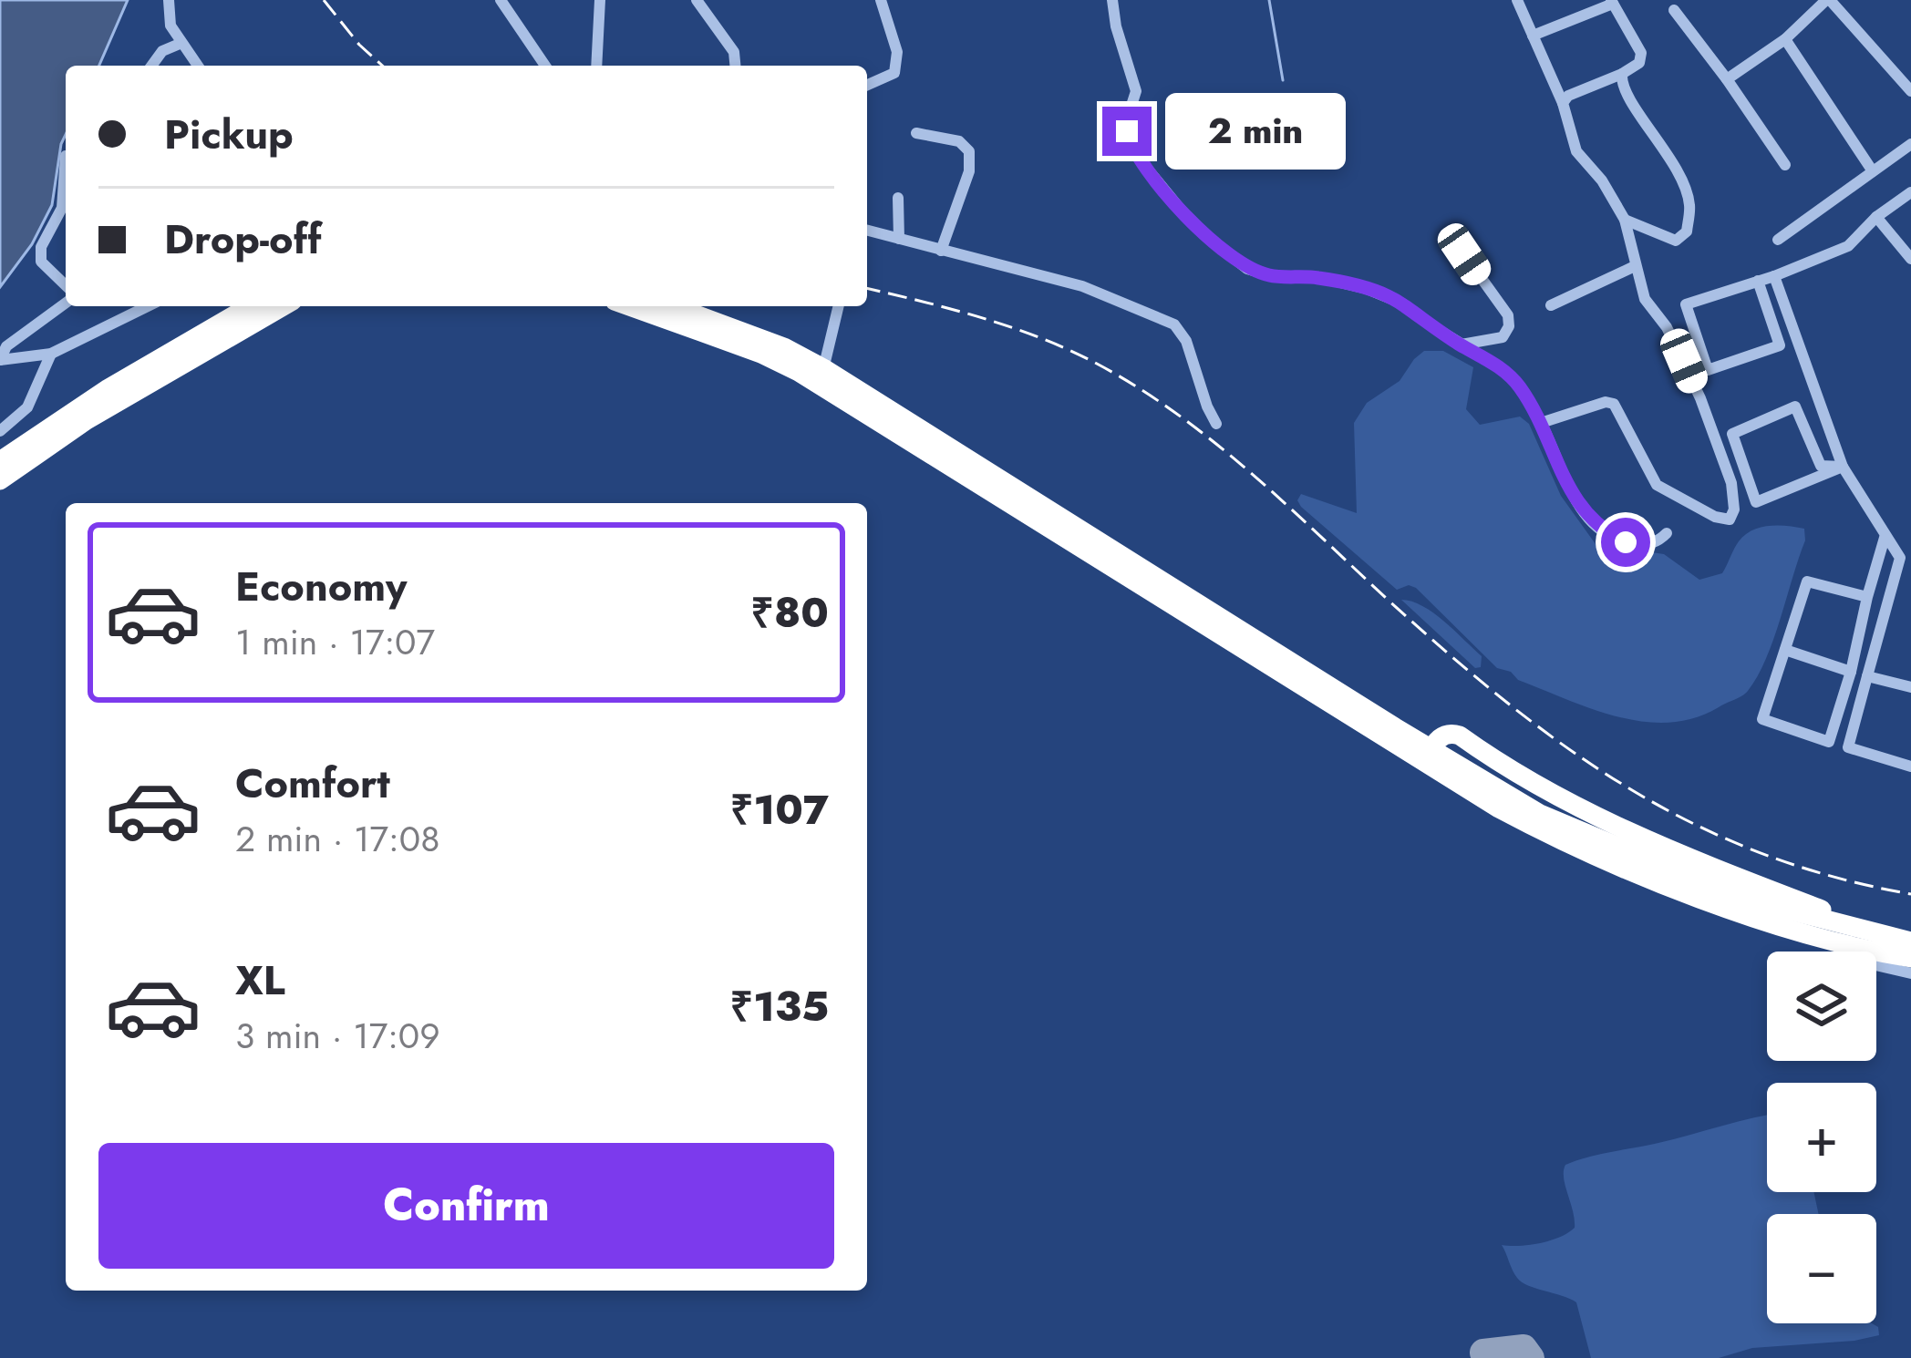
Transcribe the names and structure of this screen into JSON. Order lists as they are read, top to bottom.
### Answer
{
  "page": {
    "banner": ["Pickup", "Drop-off"],
    "bubble": "2 min",
    "list": [
      {
        "name": "Economy",
        "note": "1 min · 17:07",
        "value": "₹80"
      },
      {
        "name": "Comfort",
        "note": "2 min · 17:08",
        "value": "₹107"
      },
      {
        "name": "XL",
        "note": "3 min · 17:09",
        "value": "₹135"
      }
    ],
    "map_buttons": ["+", "−"],
    "buttons": "Confirm"
  }
}
